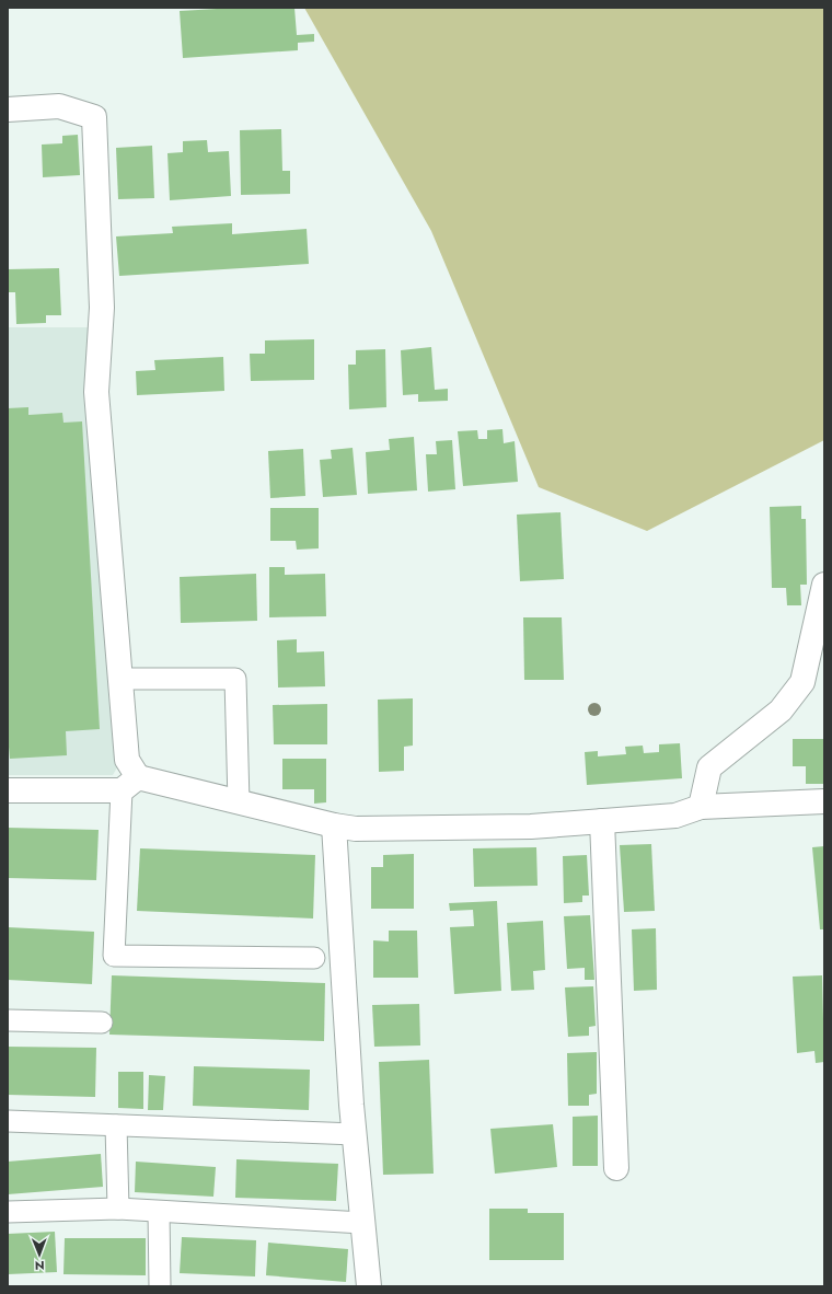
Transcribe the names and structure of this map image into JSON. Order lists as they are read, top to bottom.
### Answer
{
  "north": "bottom"
}
